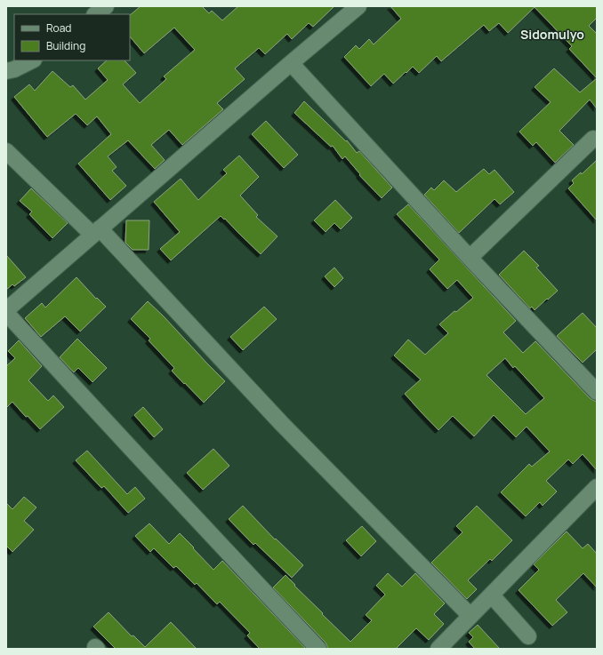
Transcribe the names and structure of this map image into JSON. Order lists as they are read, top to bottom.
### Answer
{
  "districts": ["Sidomulyo"],
  "legend": ["Road", "Building"]
}
